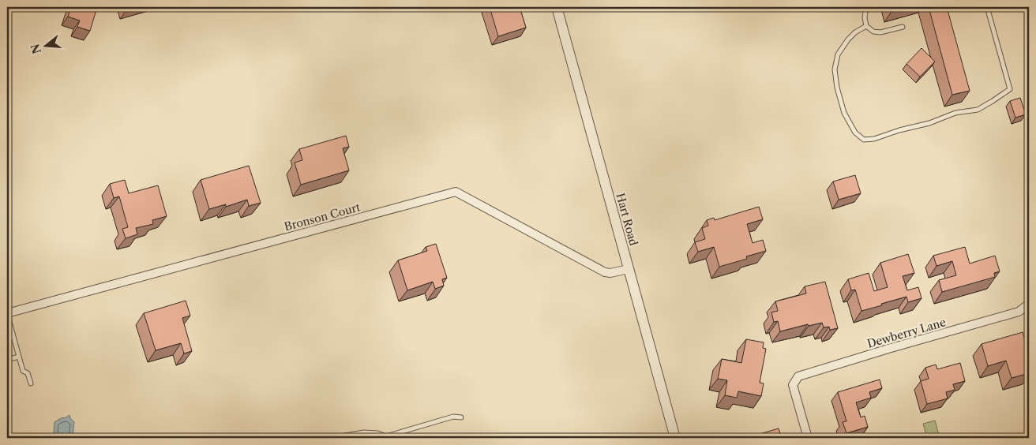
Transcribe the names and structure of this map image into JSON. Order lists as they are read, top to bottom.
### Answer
{
  "streets": {
    "street": ["Bronson Court", "Hart Road", "Dewberry Lane"]
  },
  "crossings": [
    ["Bronson Court", "Hart Road"]
  ],
  "north": "left"
}
